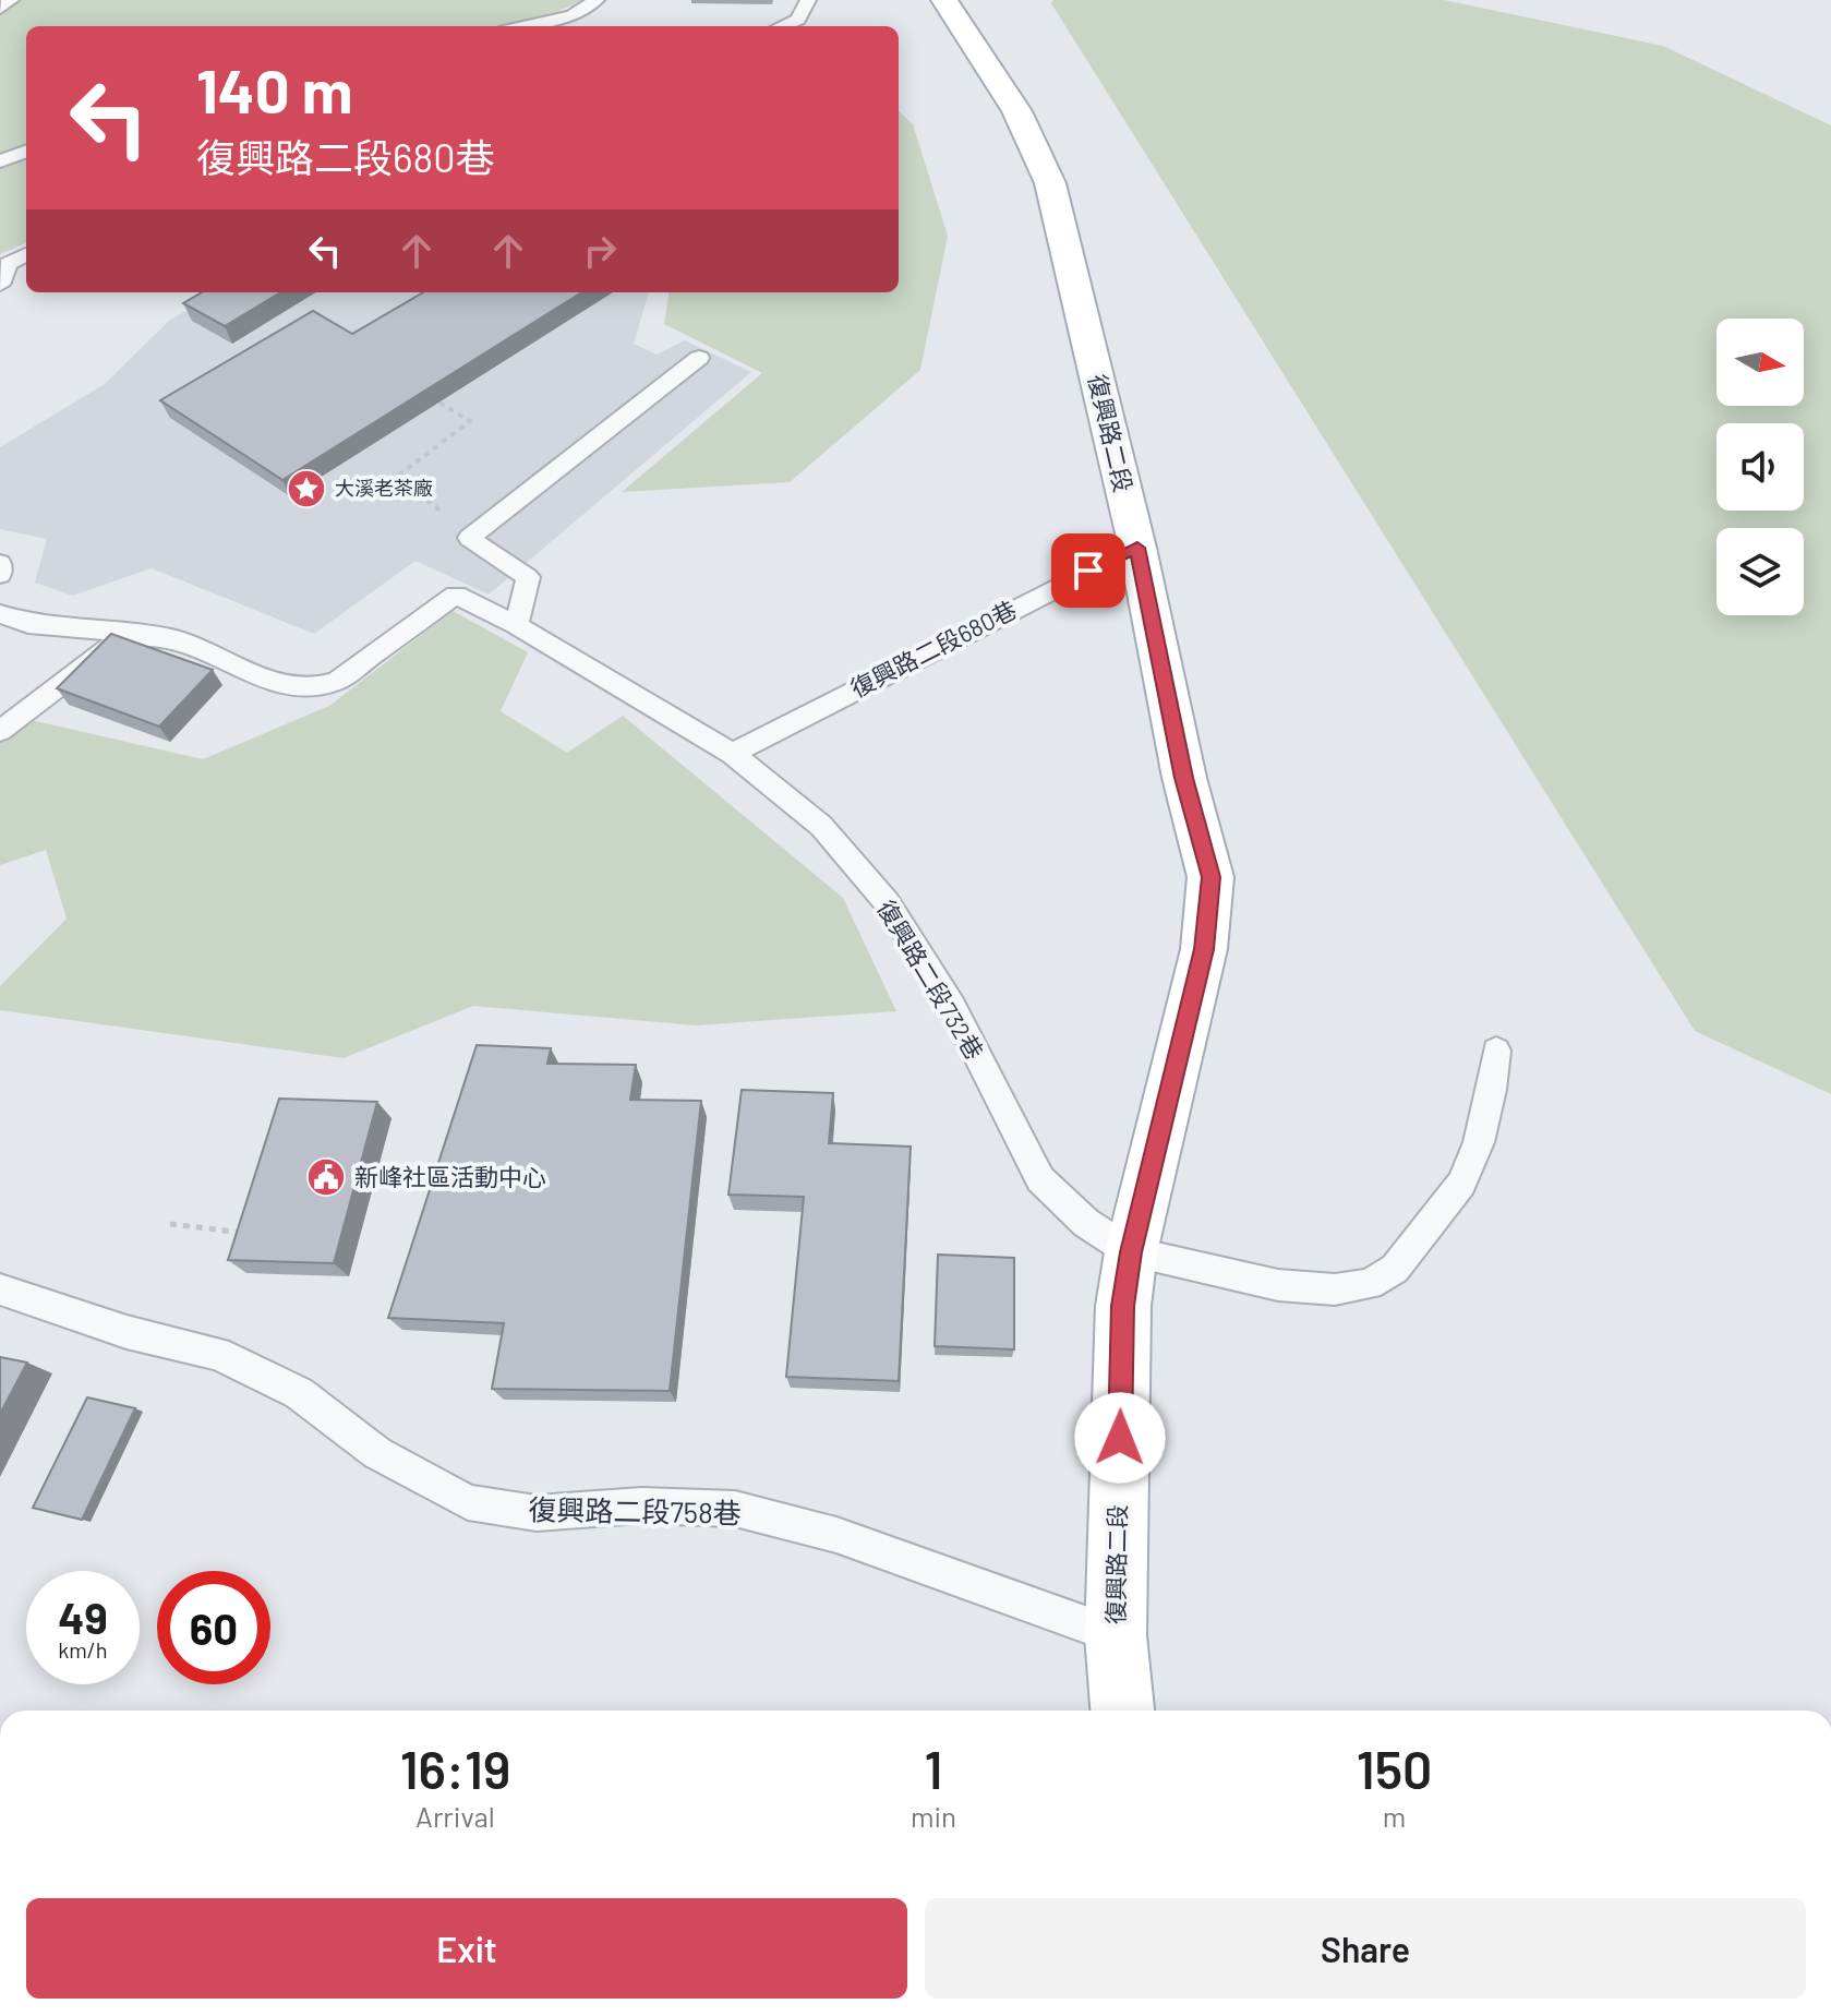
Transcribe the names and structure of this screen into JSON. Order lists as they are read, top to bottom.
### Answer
{
  "streets": {
    "main road": ["復興路二段"],
    "lane": ["復興路二段680巷", "復興路二段732巷", "復興路二段758巷"]
  },
  "crossings": [
    ["復興路二段", "復興路二段680巷"],
    ["復興路二段", "復興路二段732巷"],
    ["復興路二段", "復興路二段758巷"],
    ["復興路二段680巷", "復興路二段732巷"]
  ],
  "places": {
    "place": ["大溪老茶廠"],
    "public building": ["新峰社區活動中心"]
  },
  "north": "right",
  "page": {
    "turn": ["140 m", "復興路二段680巷"],
    "speed": "49 km/h",
    "limit": "60",
    "eta": [
      "16:19",
      "Arrival",
      "1",
      "min",
      "150",
      "m"
    ],
    "buttons": ["Exit", "Share"]
  }
}
